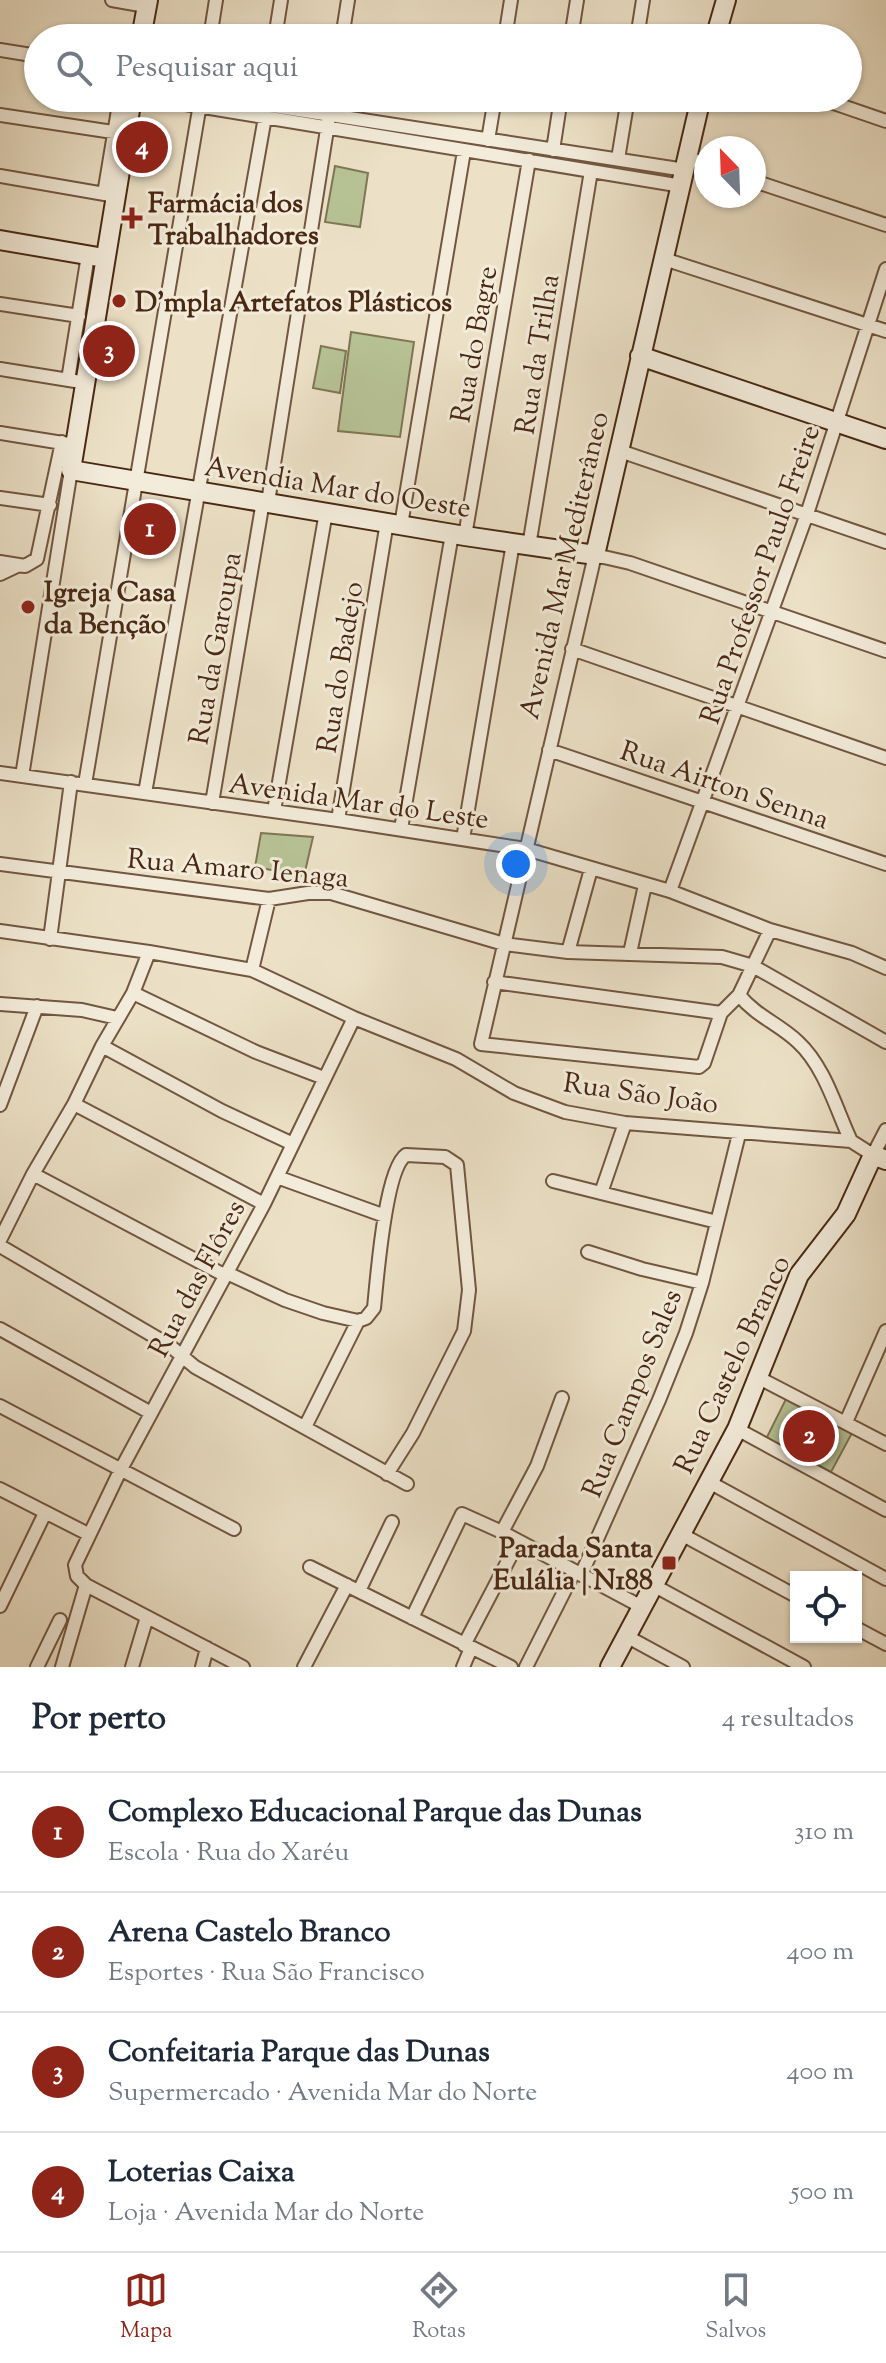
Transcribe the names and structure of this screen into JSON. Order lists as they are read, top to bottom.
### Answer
{
  "streets": {
    "street": [
      "Rua do Bagre",
      "Rua da Trilha",
      "Avendia Mar do Oeste",
      "Avenida Mar Mediterâneo",
      "Rua Professor Paulo Freire",
      "Rua da Garoupa",
      "Rua do Badejo",
      "Rua Airton Senna",
      "Avenida Mar do Leste",
      "Rua Amaro Ienaga",
      "Rua São João",
      "Rua das Flôres",
      "Rua Castelo Branco",
      "Rua Campos Sales"
    ]
  },
  "crossings": [
    ["Rua do Bagre", "Avendia Mar do Oeste"],
    ["Rua do Bagre", "Avenida Mar do Leste"],
    ["Rua da Trilha", "Avendia Mar do Oeste"],
    ["Rua da Trilha", "Avenida Mar do Leste"],
    ["Avendia Mar do Oeste", "Avenida Mar Mediterâneo"],
    ["Avendia Mar do Oeste", "Rua da Garoupa"],
    ["Avendia Mar do Oeste", "Rua do Badejo"],
    ["Avenida Mar Mediterâneo", "Rua Airton Senna"],
    ["Avenida Mar Mediterâneo", "Avenida Mar do Leste"],
    ["Avenida Mar Mediterâneo", "Rua Amaro Ienaga"],
    ["Avenida Mar Mediterâneo", "Rua São João"],
    ["Rua Professor Paulo Freire", "Rua Airton Senna"],
    ["Rua Professor Paulo Freire", "Avenida Mar do Leste"],
    ["Rua da Garoupa", "Avenida Mar do Leste"],
    ["Rua do Badejo", "Avenida Mar do Leste"],
    ["Rua São João", "Rua das Flôres"],
    ["Rua São João", "Rua Castelo Branco"],
    ["Rua São João", "Rua Campos Sales"]
  ],
  "places": {
    "health": ["Farmácia dos Trabalhadores"],
    "other": ["D'mpla Artefatos Plásticos", "Igreja Casa da Benção"],
    "transit": ["Parada Santa Eulália | N188"]
  },
  "north": "top left",
  "page": {
    "search": "Pesquisar aqui",
    "pins": [
      "4",
      "3",
      "1",
      "2"
    ],
    "heading": ["Por perto", "4 resultados"],
    "list": [
      {
        "mark": "1",
        "name": "Complexo Educacional Parque das Dunas",
        "note": "Escola · Rua do Xaréu",
        "value": "310 m"
      },
      {
        "mark": "2",
        "name": "Arena Castelo Branco",
        "note": "Esportes · Rua São Francisco",
        "value": "400 m"
      },
      {
        "mark": "3",
        "name": "Confeitaria Parque das Dunas",
        "note": "Supermercado · Avenida Mar do Norte",
        "value": "400 m"
      },
      {
        "mark": "4",
        "name": "Loterias Caixa",
        "note": "Loja · Avenida Mar do Norte",
        "value": "500 m"
      }
    ],
    "nav": ["Mapa", "Rotas", "Salvos"]
  }
}
